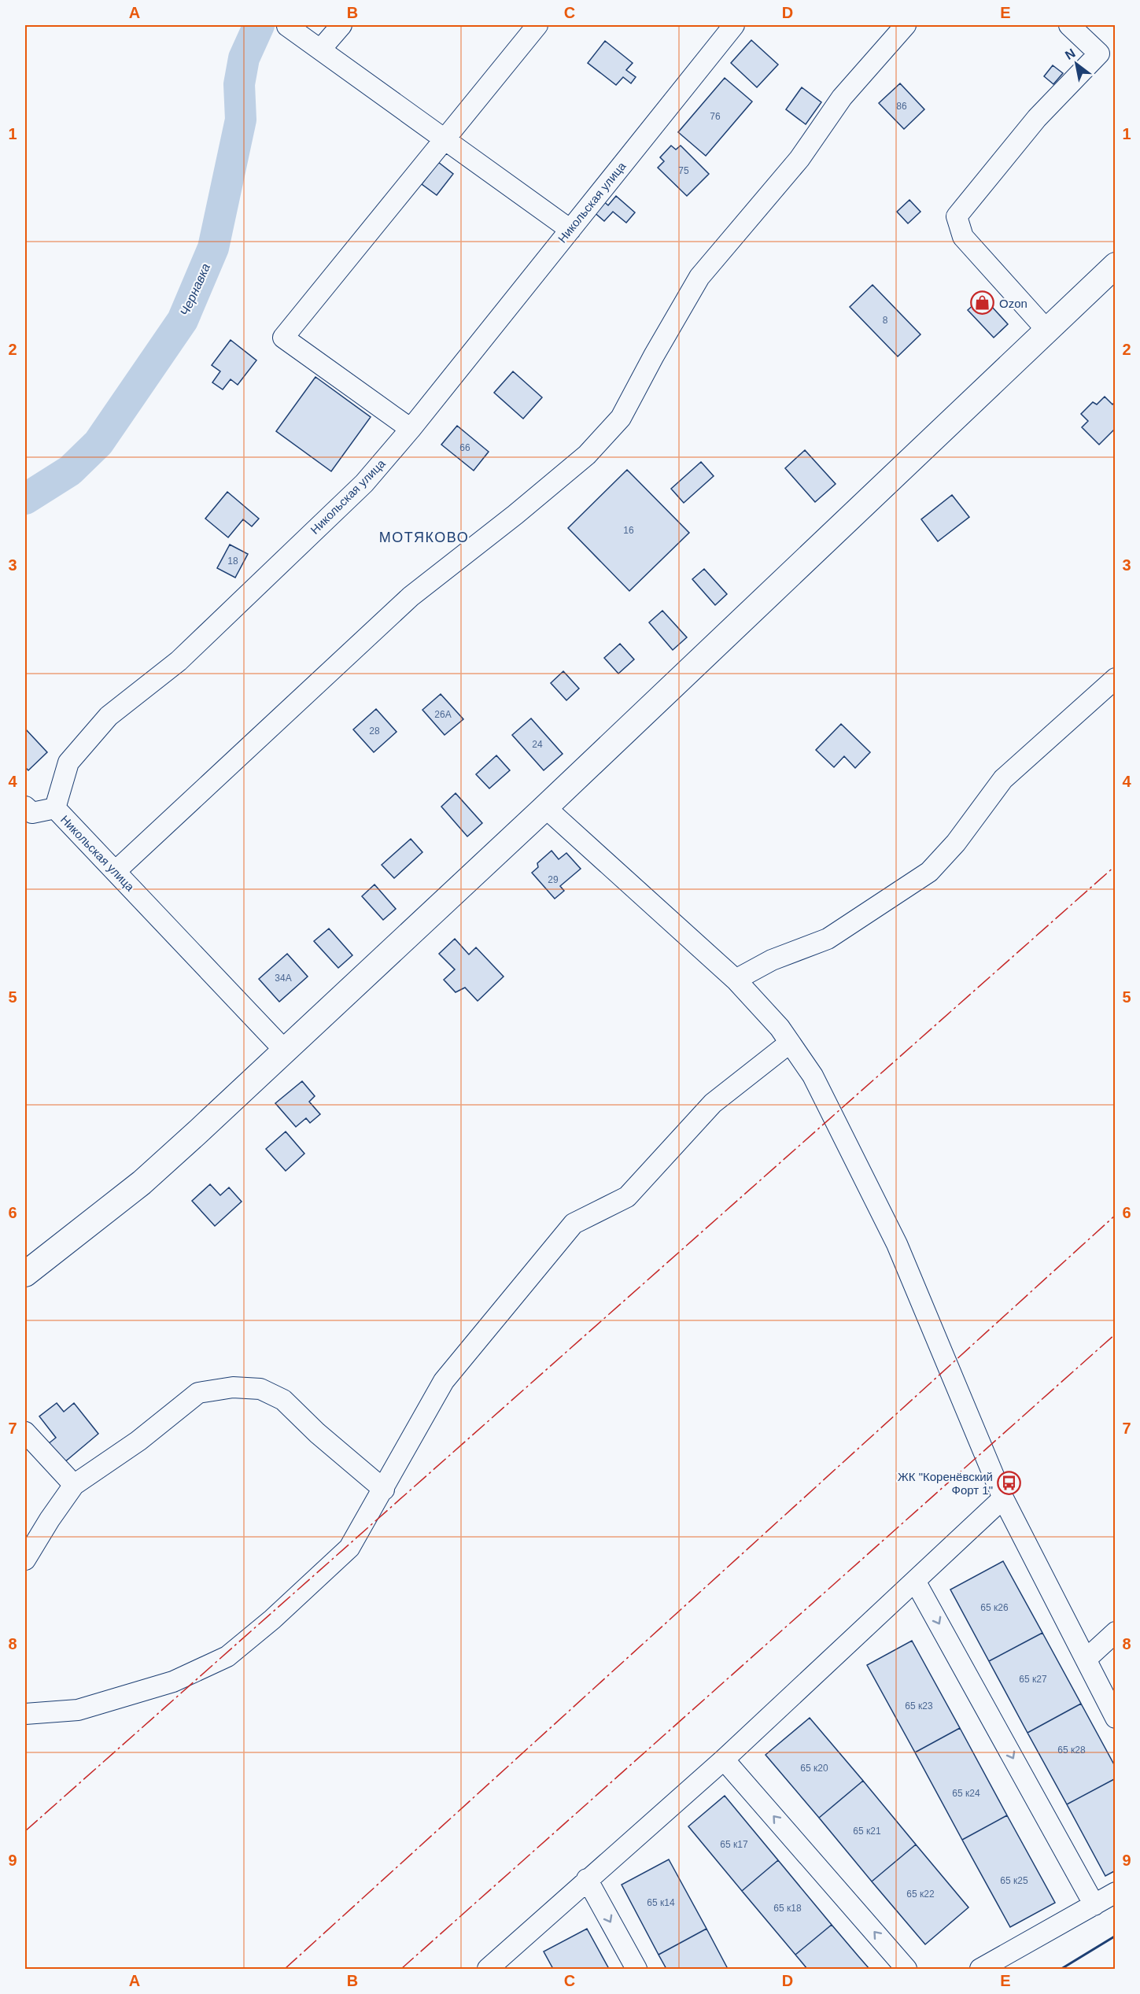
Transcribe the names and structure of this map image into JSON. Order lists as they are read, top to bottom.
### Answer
{
  "streets": {
    "street": ["Никольская улица"]
  },
  "districts": ["МОТЯКОВО"],
  "water": ["Чернавка"],
  "places": {
    "shop": ["Ozon"],
    "bus stop": ["ЖК \"Коренёвский Форт 1\""]
  },
  "house_numbers": [
    "86",
    "76",
    "75",
    "8",
    "66",
    "16",
    "18",
    "26А",
    "28",
    "24",
    "29",
    "34А",
    "65 к26",
    "65 к27",
    "65 к23",
    "65 к28",
    "65 к20",
    "65 к24",
    "65 к21",
    "65 к17",
    "65 к25",
    "65 к22",
    "65 к14",
    "65 к18"
  ],
  "north": "top left",
  "grid": {
    "columns": [
      "A",
      "B",
      "C",
      "D",
      "E"
    ],
    "rows": [
      "1",
      "2",
      "3",
      "4",
      "5",
      "6",
      "7",
      "8",
      "9"
    ]
  }
}
